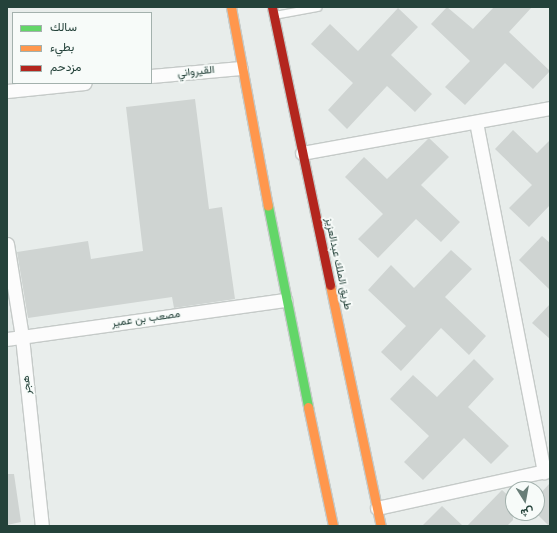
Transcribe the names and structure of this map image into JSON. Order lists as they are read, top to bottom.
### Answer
{
  "streets": {
    "main road": ["طريق الملك عبدالعزيز"],
    "street": ["القيرواني", "مصعب بن عمير", "هجر"]
  },
  "crossings": [
    ["مصعب بن عمير", "هجر"]
  ],
  "legend": ["سالك", "بطيء", "مزدحم"],
  "north": "bottom"
}
